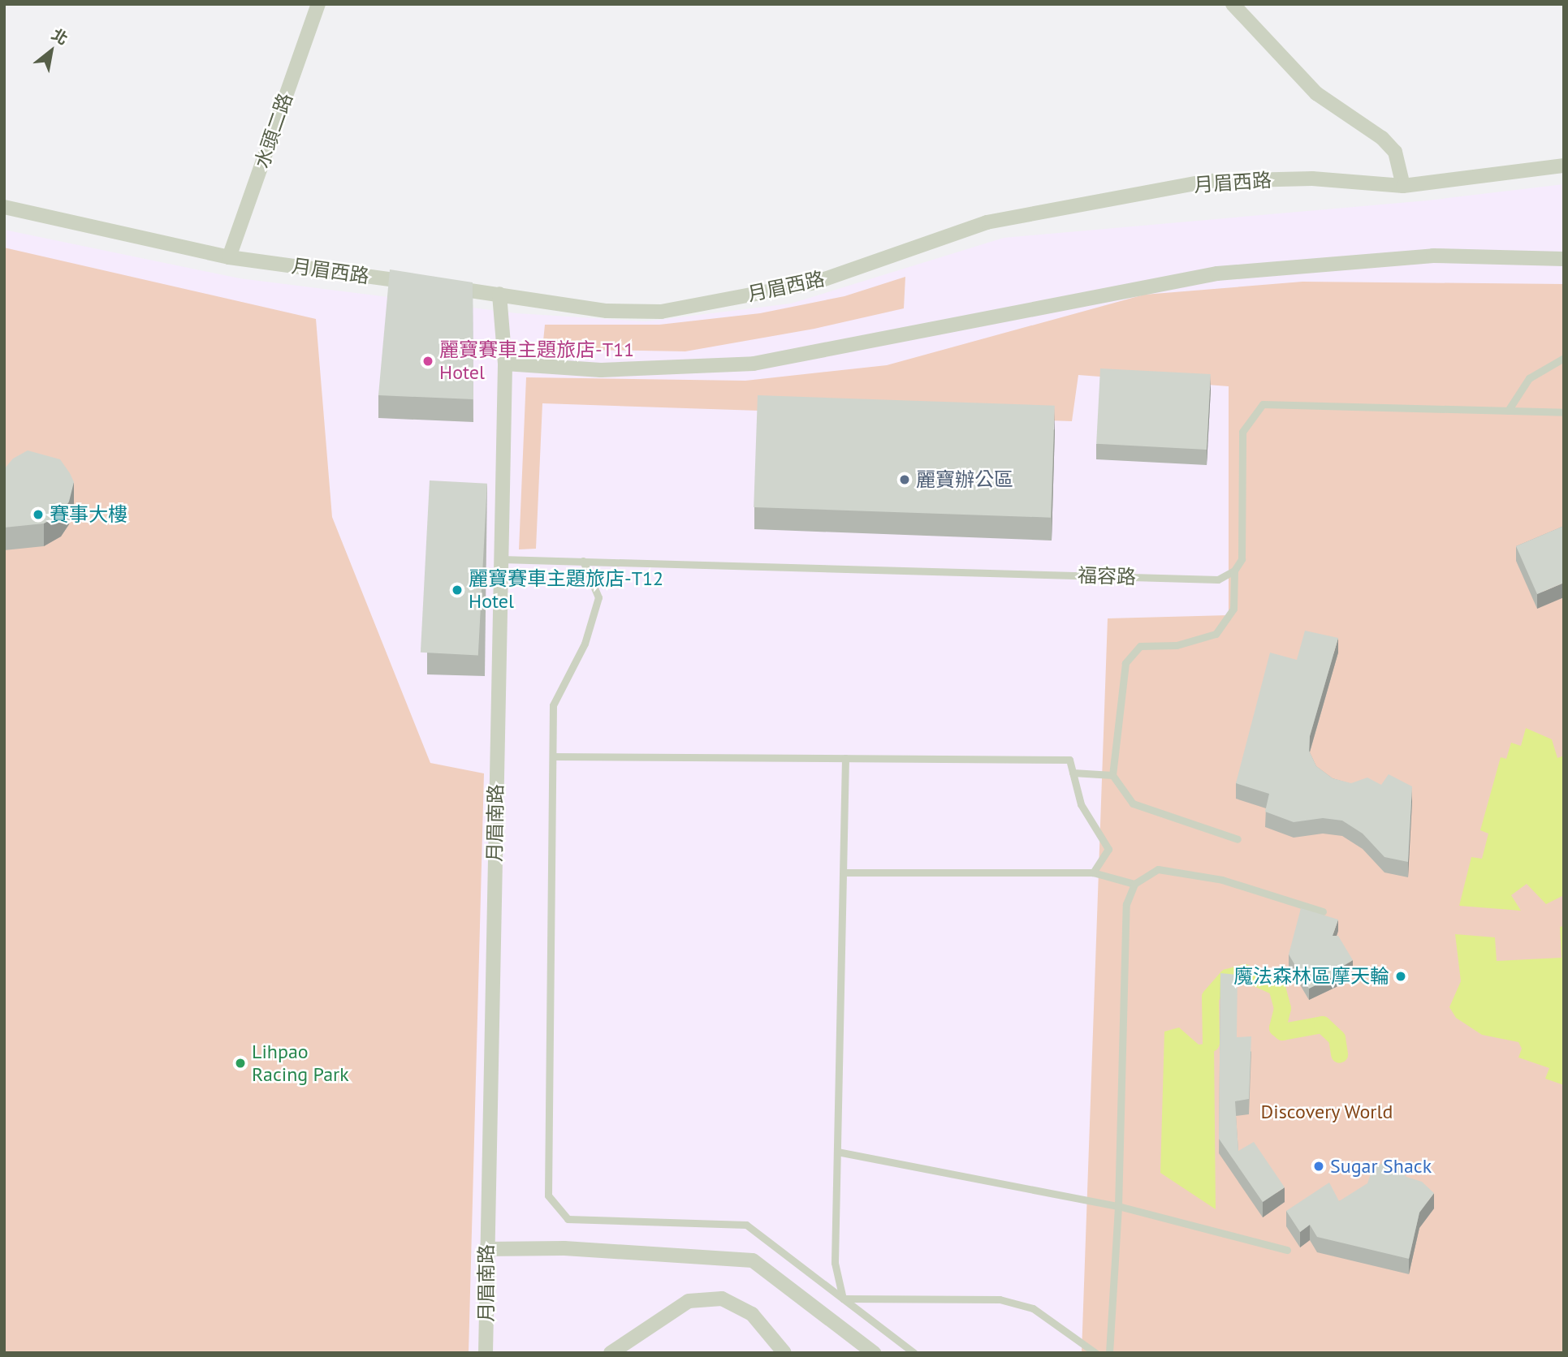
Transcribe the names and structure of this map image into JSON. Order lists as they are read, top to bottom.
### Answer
{
  "streets": {
    "street": ["水頭二路", "月眉西路", "月眉南路"],
    "lane": ["福容路"]
  },
  "crossings": [
    ["水頭二路", "月眉西路"],
    ["月眉西路", "月眉南路"],
    ["福容路", "月眉南路"]
  ],
  "parks": ["Discovery World"],
  "places": [
    "麗寶賽車主題旅店-T11 Hotel",
    "麗寶辦公區",
    "賽事大樓",
    "麗寶賽車主題旅店-T12 Hotel",
    "魔法森林區摩天輪",
    "Lihpao Racing Park",
    "Sugar Shack"
  ],
  "north": "top right"
}
